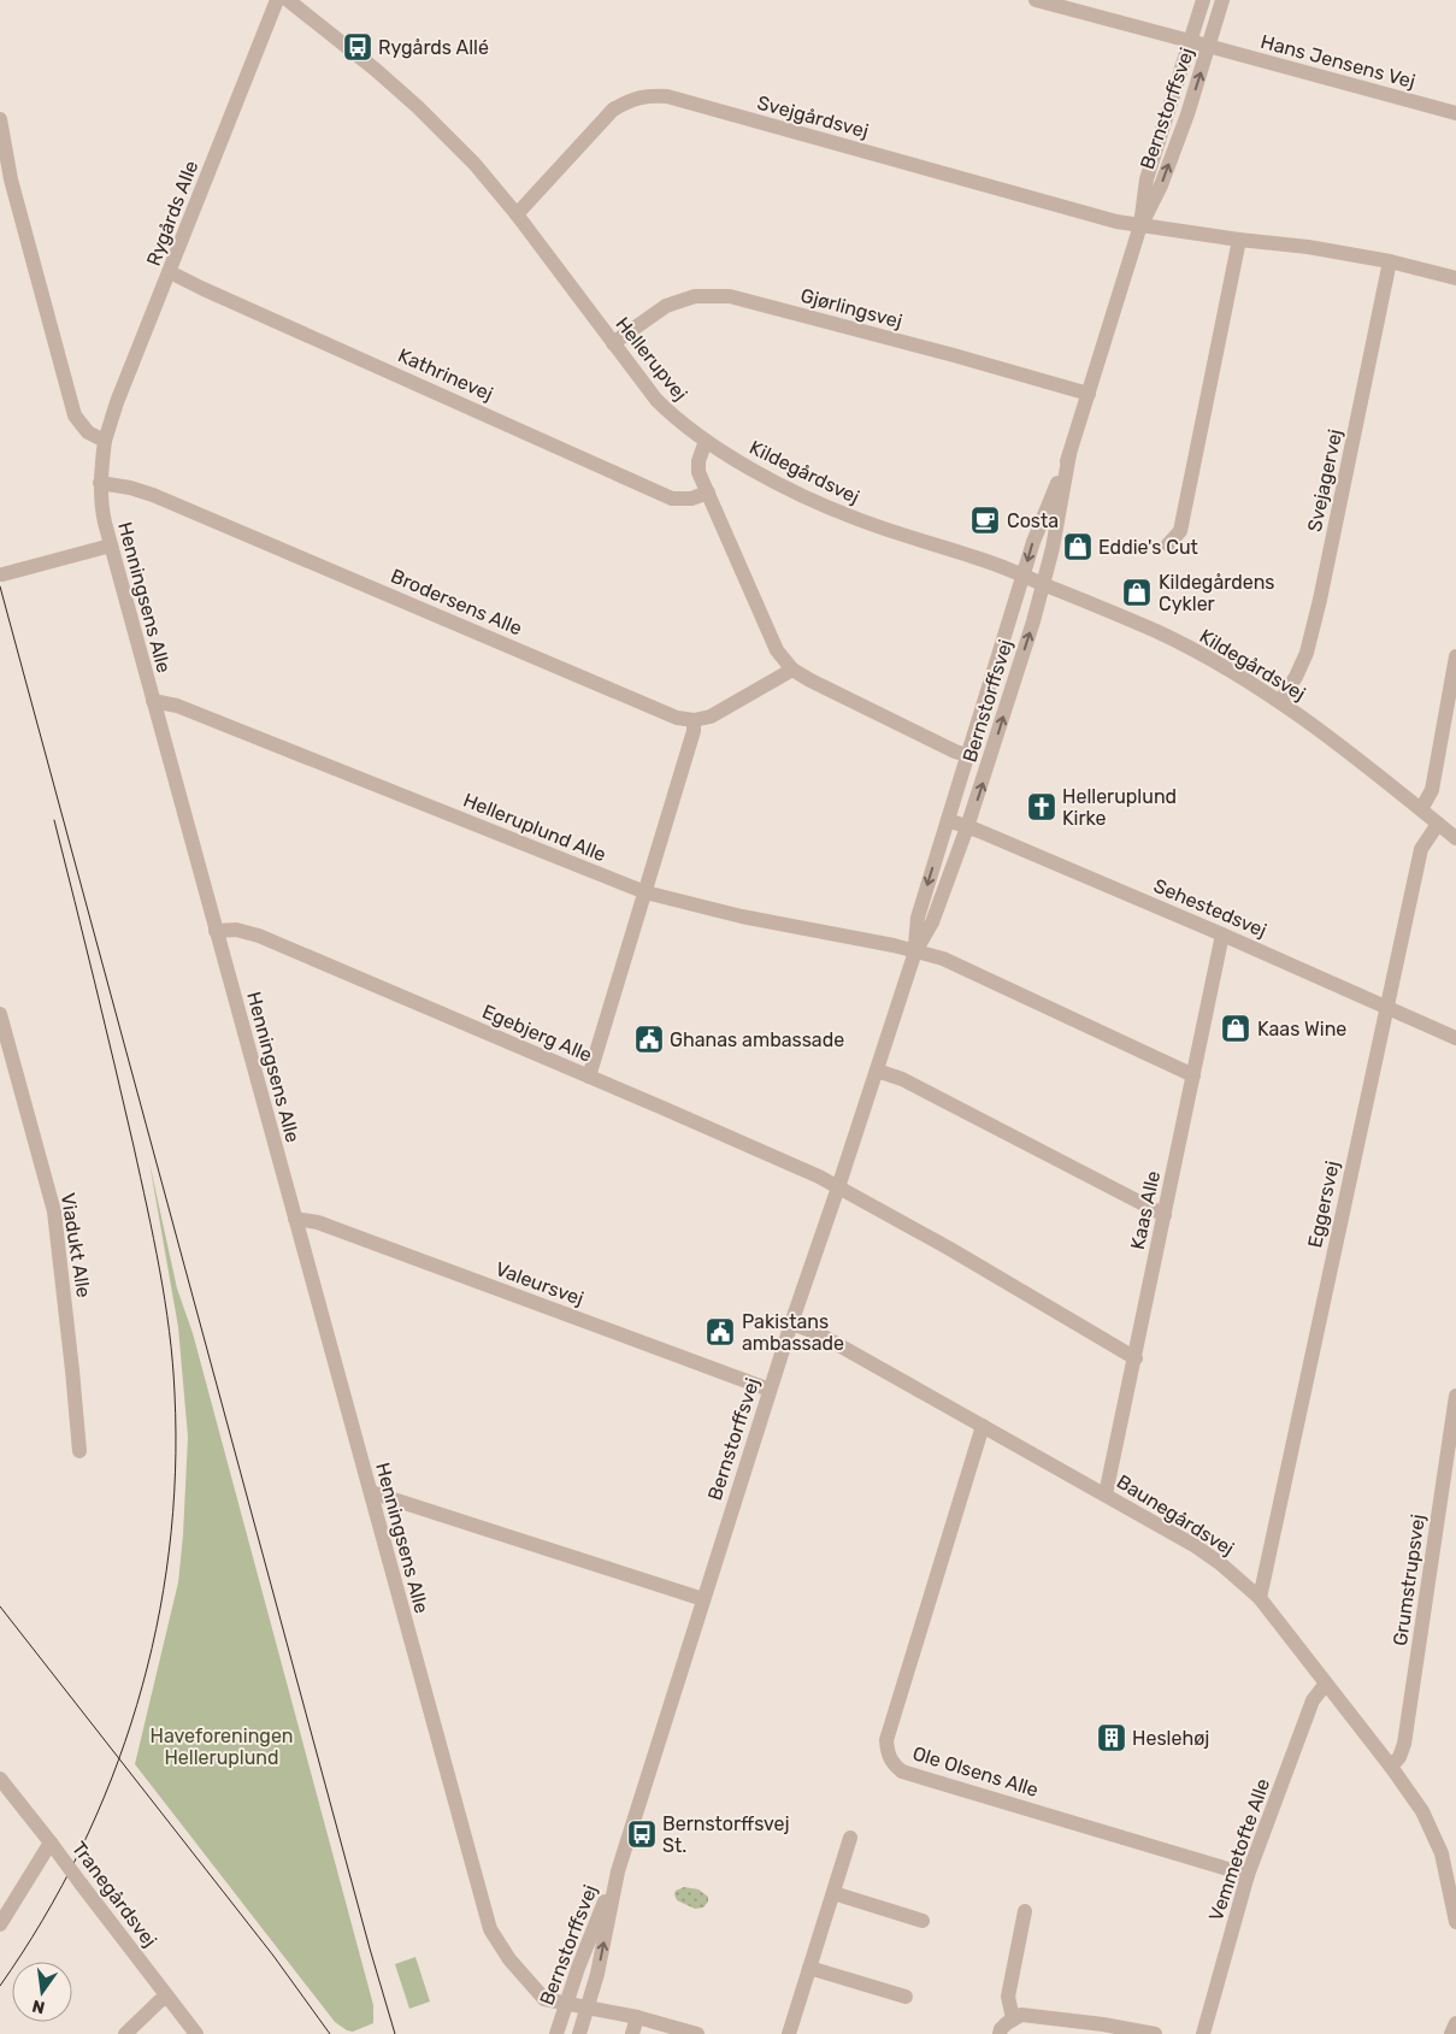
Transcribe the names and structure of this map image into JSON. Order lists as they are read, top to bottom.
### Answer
{
  "streets": {
    "street": [
      "Hans Jensens Vej",
      "Bernstorffsvej",
      "Svejgårdsvej",
      "Rygårds Alle",
      "Gjørlingsvej",
      "Hellerupvej",
      "Kathrinevej",
      "Kildegårdsvej",
      "Svejagervej",
      "Henningsens Alle",
      "Brodersens Alle",
      "Helleruplund Alle",
      "Sehestedsvej",
      "Egebjerg Alle",
      "Eggersvej",
      "Kaas Alle",
      "Viadukt Alle",
      "Valeursvej",
      "Baunegårdsvej",
      "Grumstrupsvej",
      "Ole Olsens Alle",
      "Vemmetofte Alle",
      "Tranegårdsvej"
    ]
  },
  "crossings": [
    ["Hans Jensens Vej", "Bernstorffsvej"],
    ["Bernstorffsvej", "Svejgårdsvej"],
    ["Bernstorffsvej", "Gjørlingsvej"],
    ["Bernstorffsvej", "Kildegårdsvej"],
    ["Bernstorffsvej", "Henningsens Alle"],
    ["Bernstorffsvej", "Helleruplund Alle"],
    ["Bernstorffsvej", "Sehestedsvej"],
    ["Bernstorffsvej", "Egebjerg Alle"],
    ["Bernstorffsvej", "Valeursvej"],
    ["Bernstorffsvej", "Baunegårdsvej"],
    ["Svejgårdsvej", "Hellerupvej"],
    ["Svejgårdsvej", "Svejagervej"],
    ["Rygårds Alle", "Kathrinevej"],
    ["Rygårds Alle", "Henningsens Alle"],
    ["Gjørlingsvej", "Hellerupvej"],
    ["Hellerupvej", "Kildegårdsvej"],
    ["Kildegårdsvej", "Svejagervej"],
    ["Kildegårdsvej", "Eggersvej"],
    ["Henningsens Alle", "Brodersens Alle"],
    ["Henningsens Alle", "Helleruplund Alle"],
    ["Henningsens Alle", "Egebjerg Alle"],
    ["Henningsens Alle", "Valeursvej"],
    ["Helleruplund Alle", "Kaas Alle"],
    ["Sehestedsvej", "Eggersvej"],
    ["Sehestedsvej", "Kaas Alle"],
    ["Egebjerg Alle", "Kaas Alle"],
    ["Eggersvej", "Baunegårdsvej"],
    ["Kaas Alle", "Baunegårdsvej"],
    ["Baunegårdsvej", "Grumstrupsvej"],
    ["Baunegårdsvej", "Ole Olsens Alle"],
    ["Baunegårdsvej", "Vemmetofte Alle"],
    ["Ole Olsens Alle", "Vemmetofte Alle"]
  ],
  "parks": ["Haveforeningen Helleruplund"],
  "places": {
    "bus stop": ["Rygårds Allé", "Bernstorffsvej St."],
    "cafe": ["Costa"],
    "shop": ["Eddie's Cut", "Kildegårdens Cykler", "Kaas Wine"],
    "church": ["Helleruplund Kirke"],
    "public building": ["Ghanas ambassade", "Pakistans ambassade"],
    "building": ["Heslehøj"]
  },
  "north": "bottom"
}
